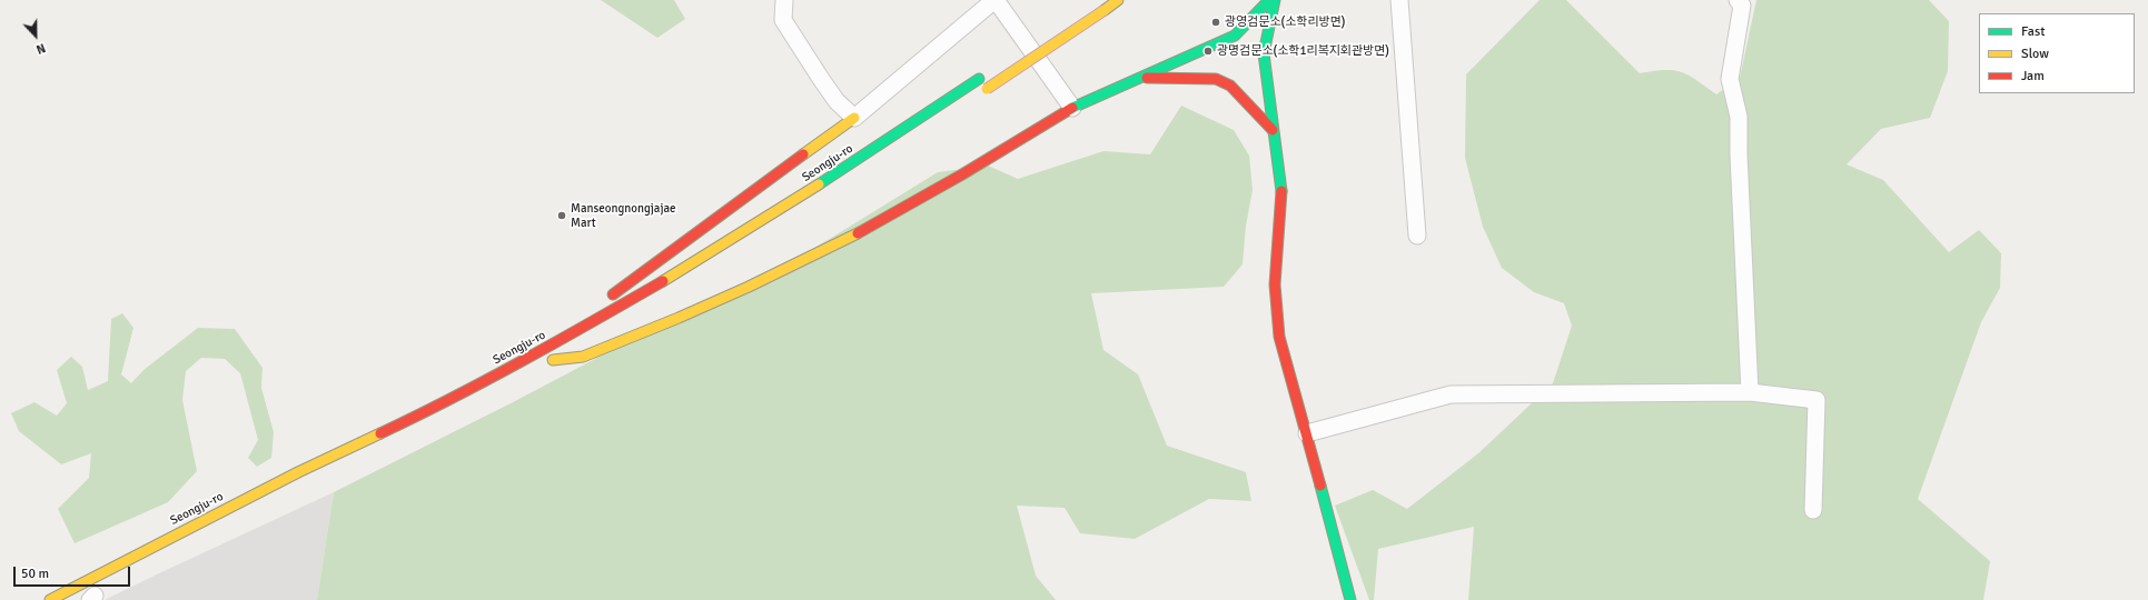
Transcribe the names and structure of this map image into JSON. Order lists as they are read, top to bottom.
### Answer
{
  "streets": {
    "main road": ["Seongju-ro"]
  },
  "places": ["광영검문소(소학리방면)", "광명검문소(소학1리복지회관방면)", "Manseongnongjajae Mart"],
  "legend": ["Fast", "Slow", "Jam"],
  "scale_bar": "50 m",
  "north": "bottom"
}
